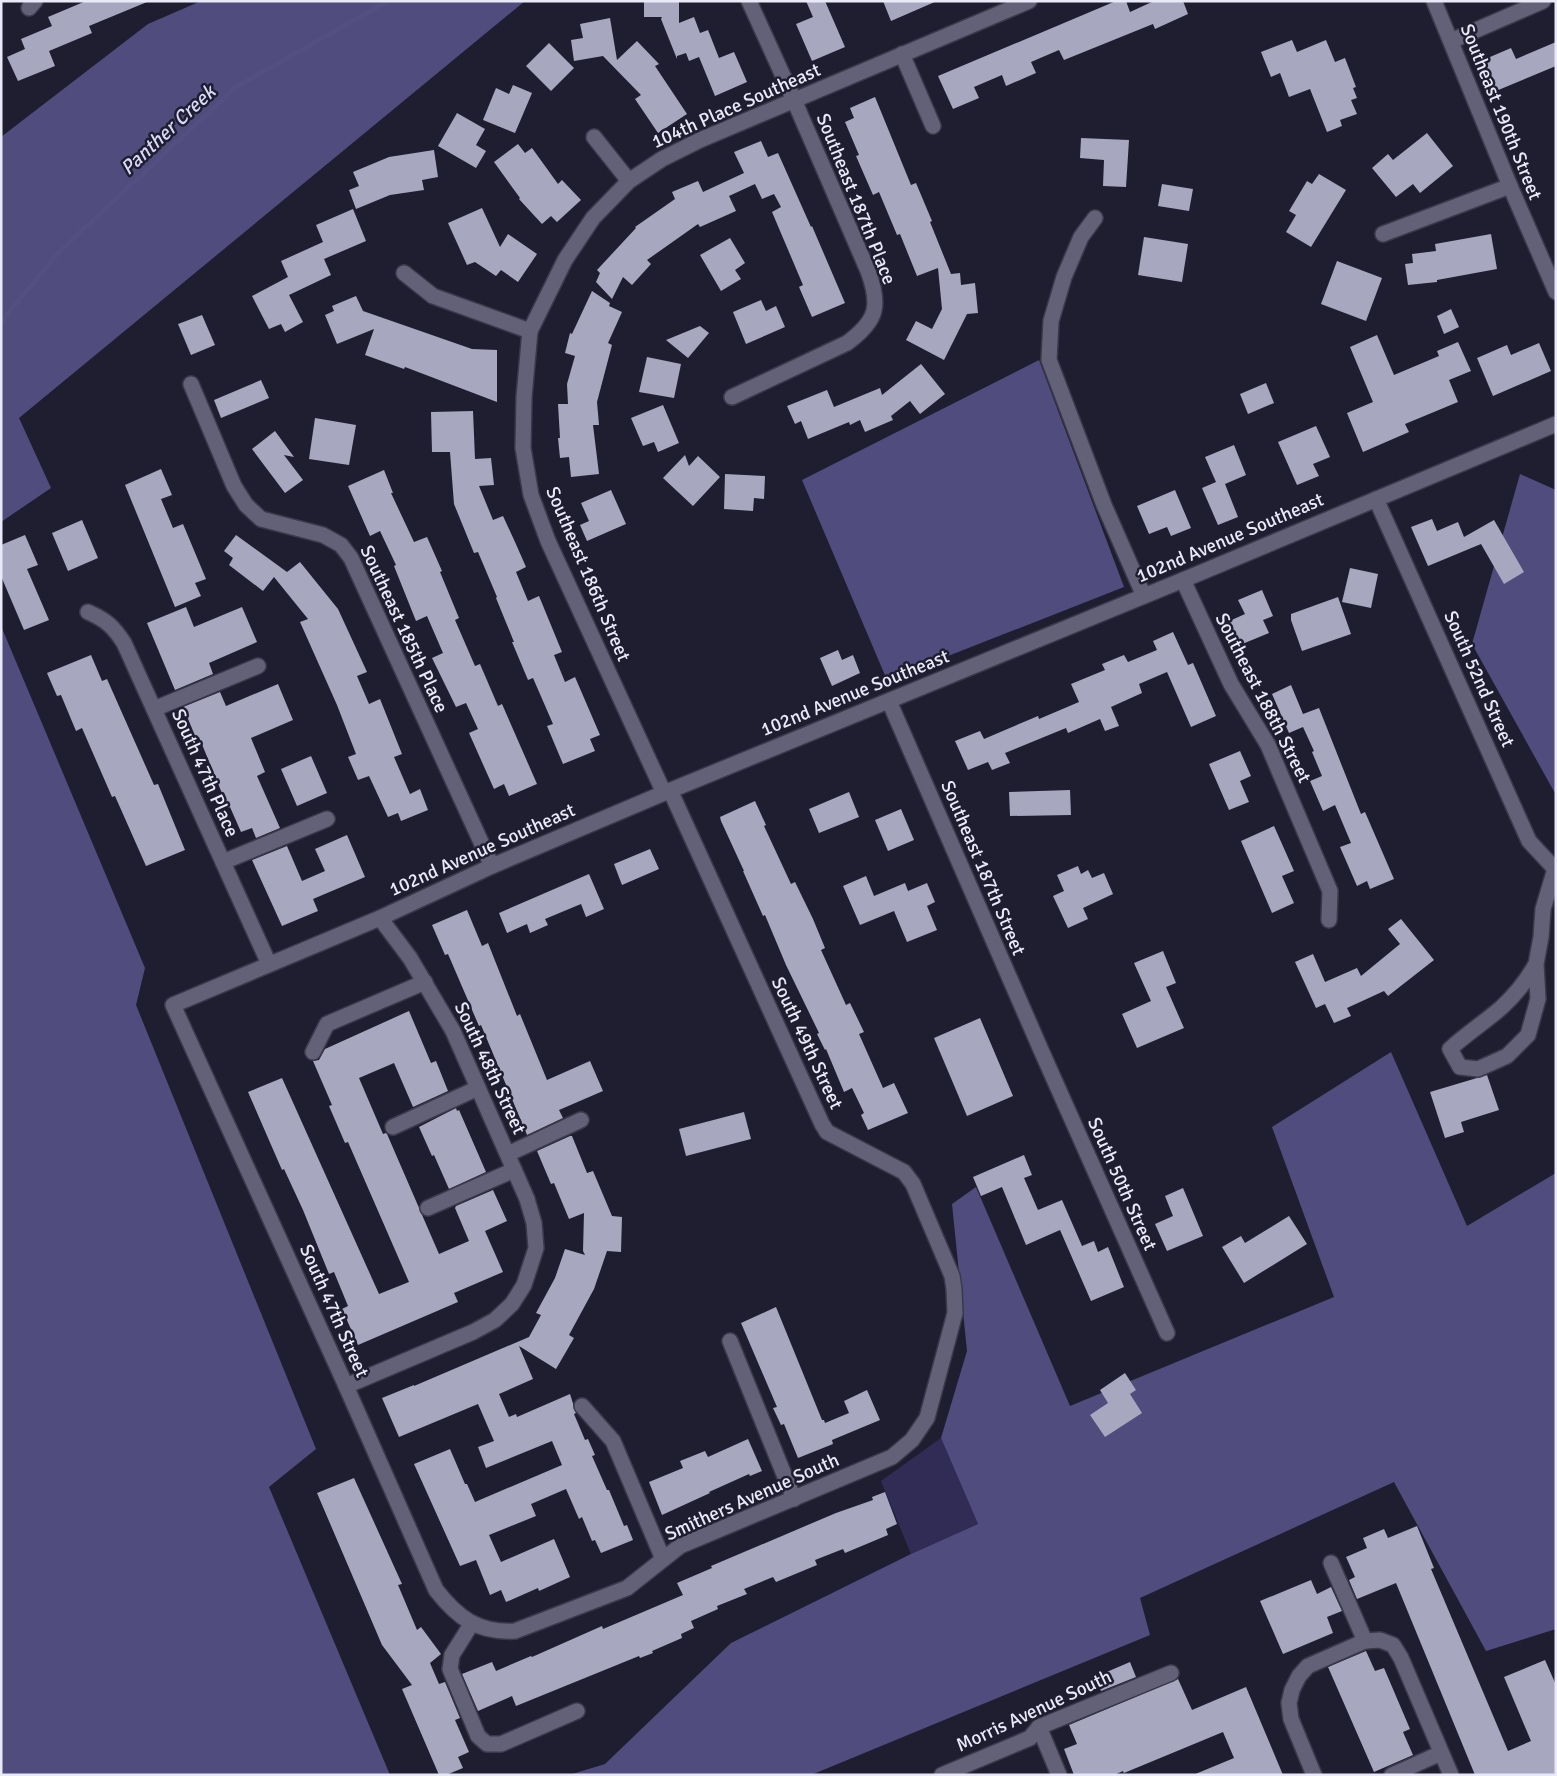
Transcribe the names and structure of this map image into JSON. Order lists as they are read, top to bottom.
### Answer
{
  "streets": {
    "street": [
      "104th Place Southeast",
      "Southeast 190th Street",
      "Southeast 187th Place",
      "102nd Avenue Southeast",
      "Southeast 186th Street",
      "Southeast 185th Place",
      "South 52nd Street",
      "Southeast 188th Street",
      "South 47th Place",
      "Southeast 187th Street",
      "South 49th Street",
      "South 48th Street",
      "South 50th Street",
      "South 47th Street",
      "Smithers Avenue South",
      "Morris Avenue South"
    ]
  },
  "crossings": [
    ["104th Place Southeast", "Southeast 187th Place"],
    ["104th Place Southeast", "Southeast 186th Street"],
    ["102nd Avenue Southeast", "Southeast 186th Street"],
    ["102nd Avenue Southeast", "Southeast 185th Place"],
    ["102nd Avenue Southeast", "South 52nd Street"],
    ["102nd Avenue Southeast", "Southeast 188th Street"],
    ["102nd Avenue Southeast", "South 47th Place"],
    ["102nd Avenue Southeast", "Southeast 187th Street"],
    ["102nd Avenue Southeast", "South 49th Street"],
    ["102nd Avenue Southeast", "South 48th Street"],
    ["102nd Avenue Southeast", "South 47th Street"],
    ["Southeast 186th Street", "South 49th Street"],
    ["Southeast 187th Street", "South 50th Street"],
    ["South 49th Street", "Smithers Avenue South"],
    ["South 48th Street", "South 47th Street"],
    ["South 47th Street", "Smithers Avenue South"]
  ],
  "water": ["Panther Creek"]
}
